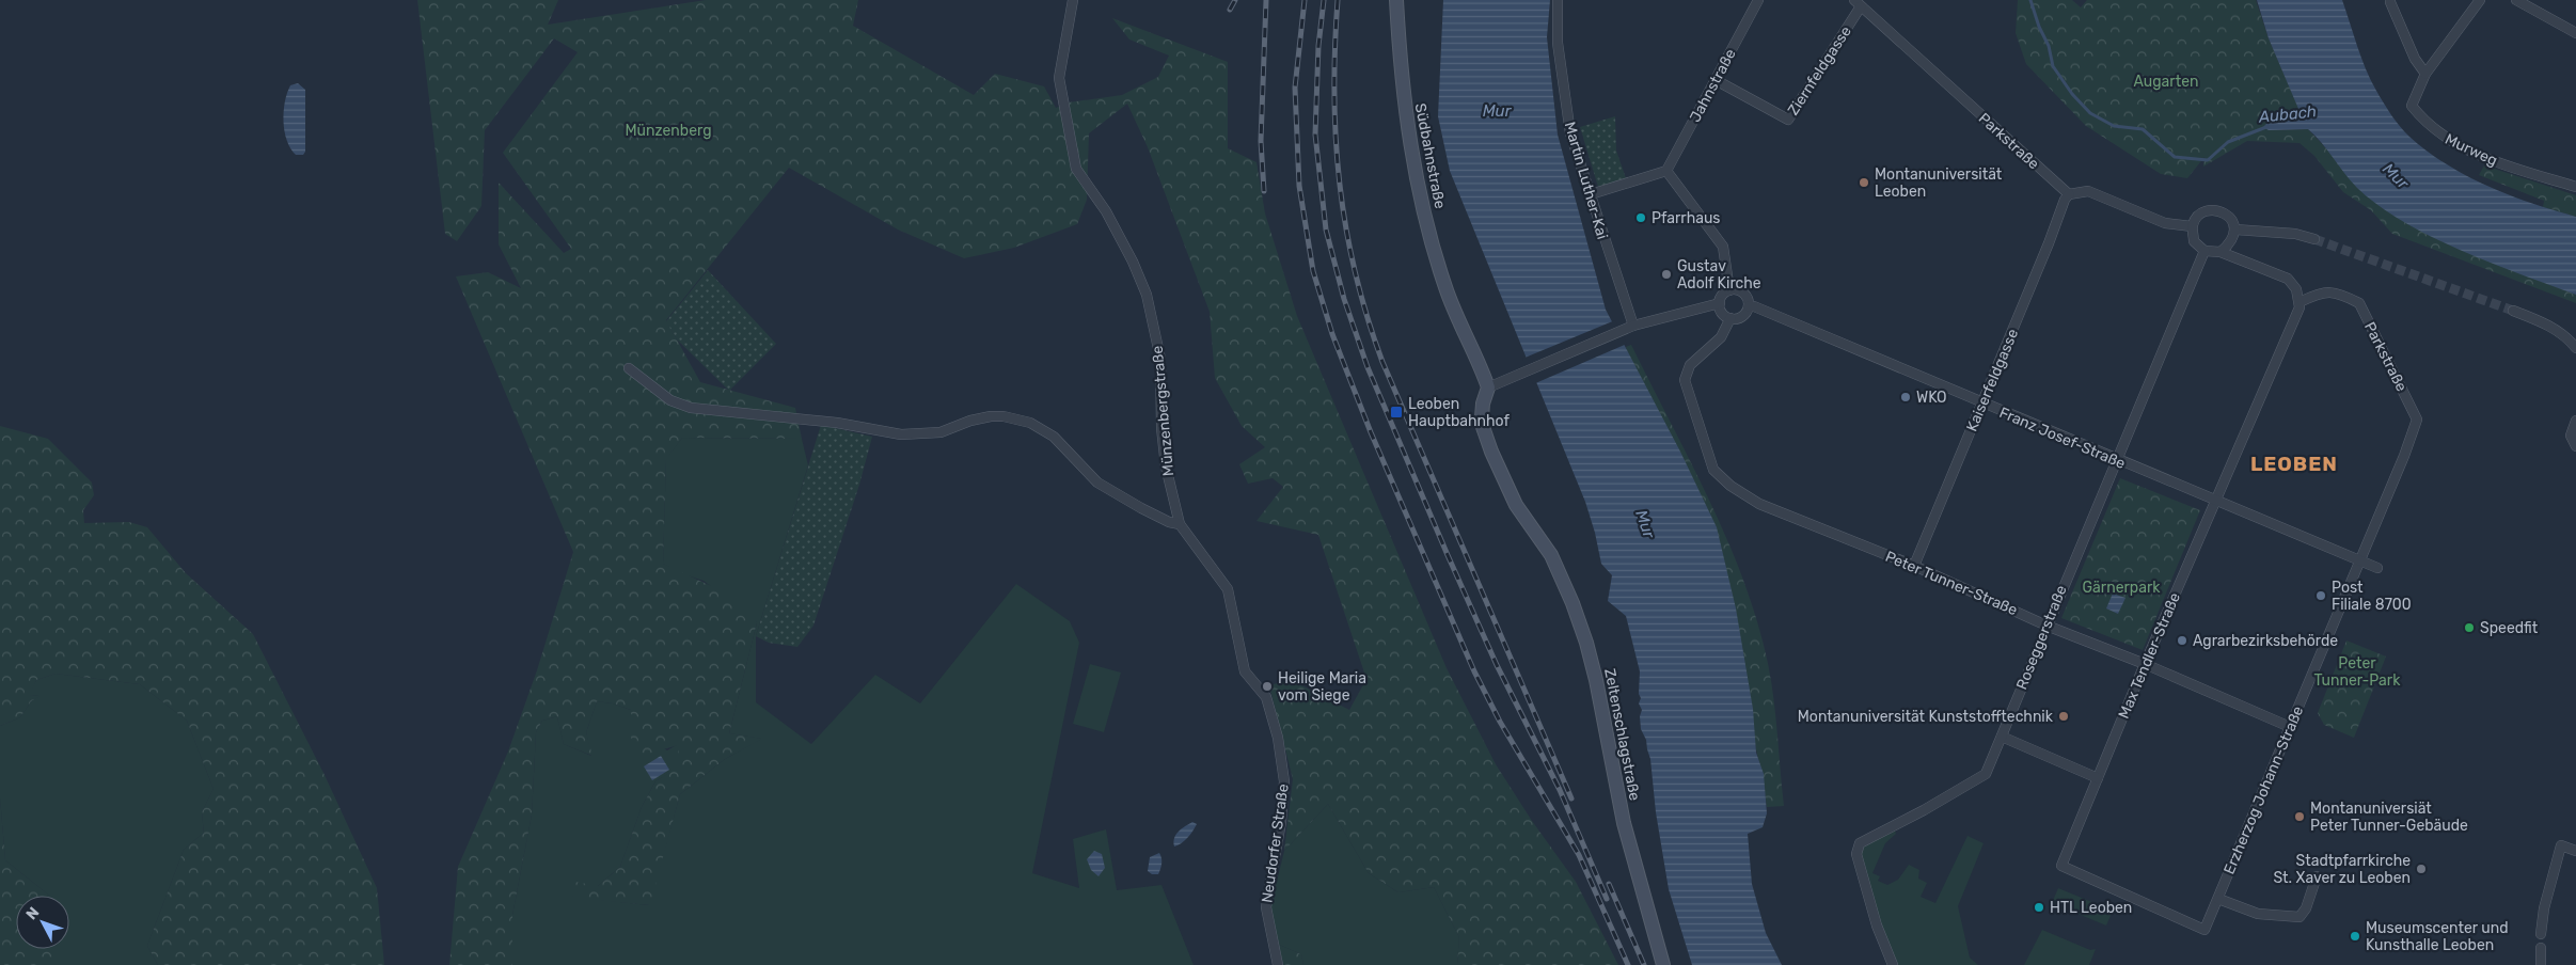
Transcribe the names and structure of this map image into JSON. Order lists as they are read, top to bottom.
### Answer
{
  "streets": {
    "main road": ["Südbahnstraße", "Zeltenschlagstraße"],
    "street": [
      "Ziernfeldgasse",
      "Jahnstraße",
      "Parkstraße",
      "Murweg",
      "Martin Luther-Kai",
      "Kaiserfeldgasse",
      "Münzenbergstraße",
      "Franz Josef-Straße",
      "Peter Tunner-Straße",
      "Roseggerstraße",
      "Max Tendler-Straße",
      "Erzherzog Johann-Straße",
      "Neudorfer Straße"
    ]
  },
  "crossings": [
    ["Ziernfeldgasse", "Jahnstraße"],
    ["Ziernfeldgasse", "Parkstraße"],
    ["Parkstraße", "Kaiserfeldgasse"],
    ["Parkstraße", "Franz Josef-Straße"],
    ["Parkstraße", "Max Tendler-Straße"],
    ["Parkstraße", "Erzherzog Johann-Straße"],
    ["Südbahnstraße", "Zeltenschlagstraße"],
    ["Kaiserfeldgasse", "Franz Josef-Straße"],
    ["Kaiserfeldgasse", "Peter Tunner-Straße"],
    ["Münzenbergstraße", "Neudorfer Straße"],
    ["Franz Josef-Straße", "Peter Tunner-Straße"],
    ["Franz Josef-Straße", "Roseggerstraße"],
    ["Franz Josef-Straße", "Max Tendler-Straße"],
    ["Franz Josef-Straße", "Erzherzog Johann-Straße"],
    ["Peter Tunner-Straße", "Roseggerstraße"],
    ["Peter Tunner-Straße", "Max Tendler-Straße"],
    ["Peter Tunner-Straße", "Erzherzog Johann-Straße"],
    ["Max Tendler-Straße", "Erzherzog Johann-Straße"]
  ],
  "districts": ["LEOBEN"],
  "water": ["Mur", "Aubach"],
  "parks": [
    "Augarten",
    "Münzenberg",
    "Gärnerpark",
    "Peter Tunner-Park"
  ],
  "places": {
    "other": [
      "Montanuniversität Leoben",
      "Pfarrhaus",
      "Gustav Adolf Kirche",
      "WKO",
      "Post Filiale 8700",
      "Speedfit",
      "Agrarbezirksbehörde",
      "Heilige Maria vom Siege",
      "Montanuniversität Kunststofftechnik",
      "Montanuniversiät Peter Tunner-Gebäude",
      "Stadtpfarrkirche St. Xaver zu Leoben",
      "HTL Leoben",
      "Museumscenter und Kunsthalle Leoben"
    ],
    "transit": ["Leoben Hauptbahnhof"]
  },
  "north": "top left"
}
